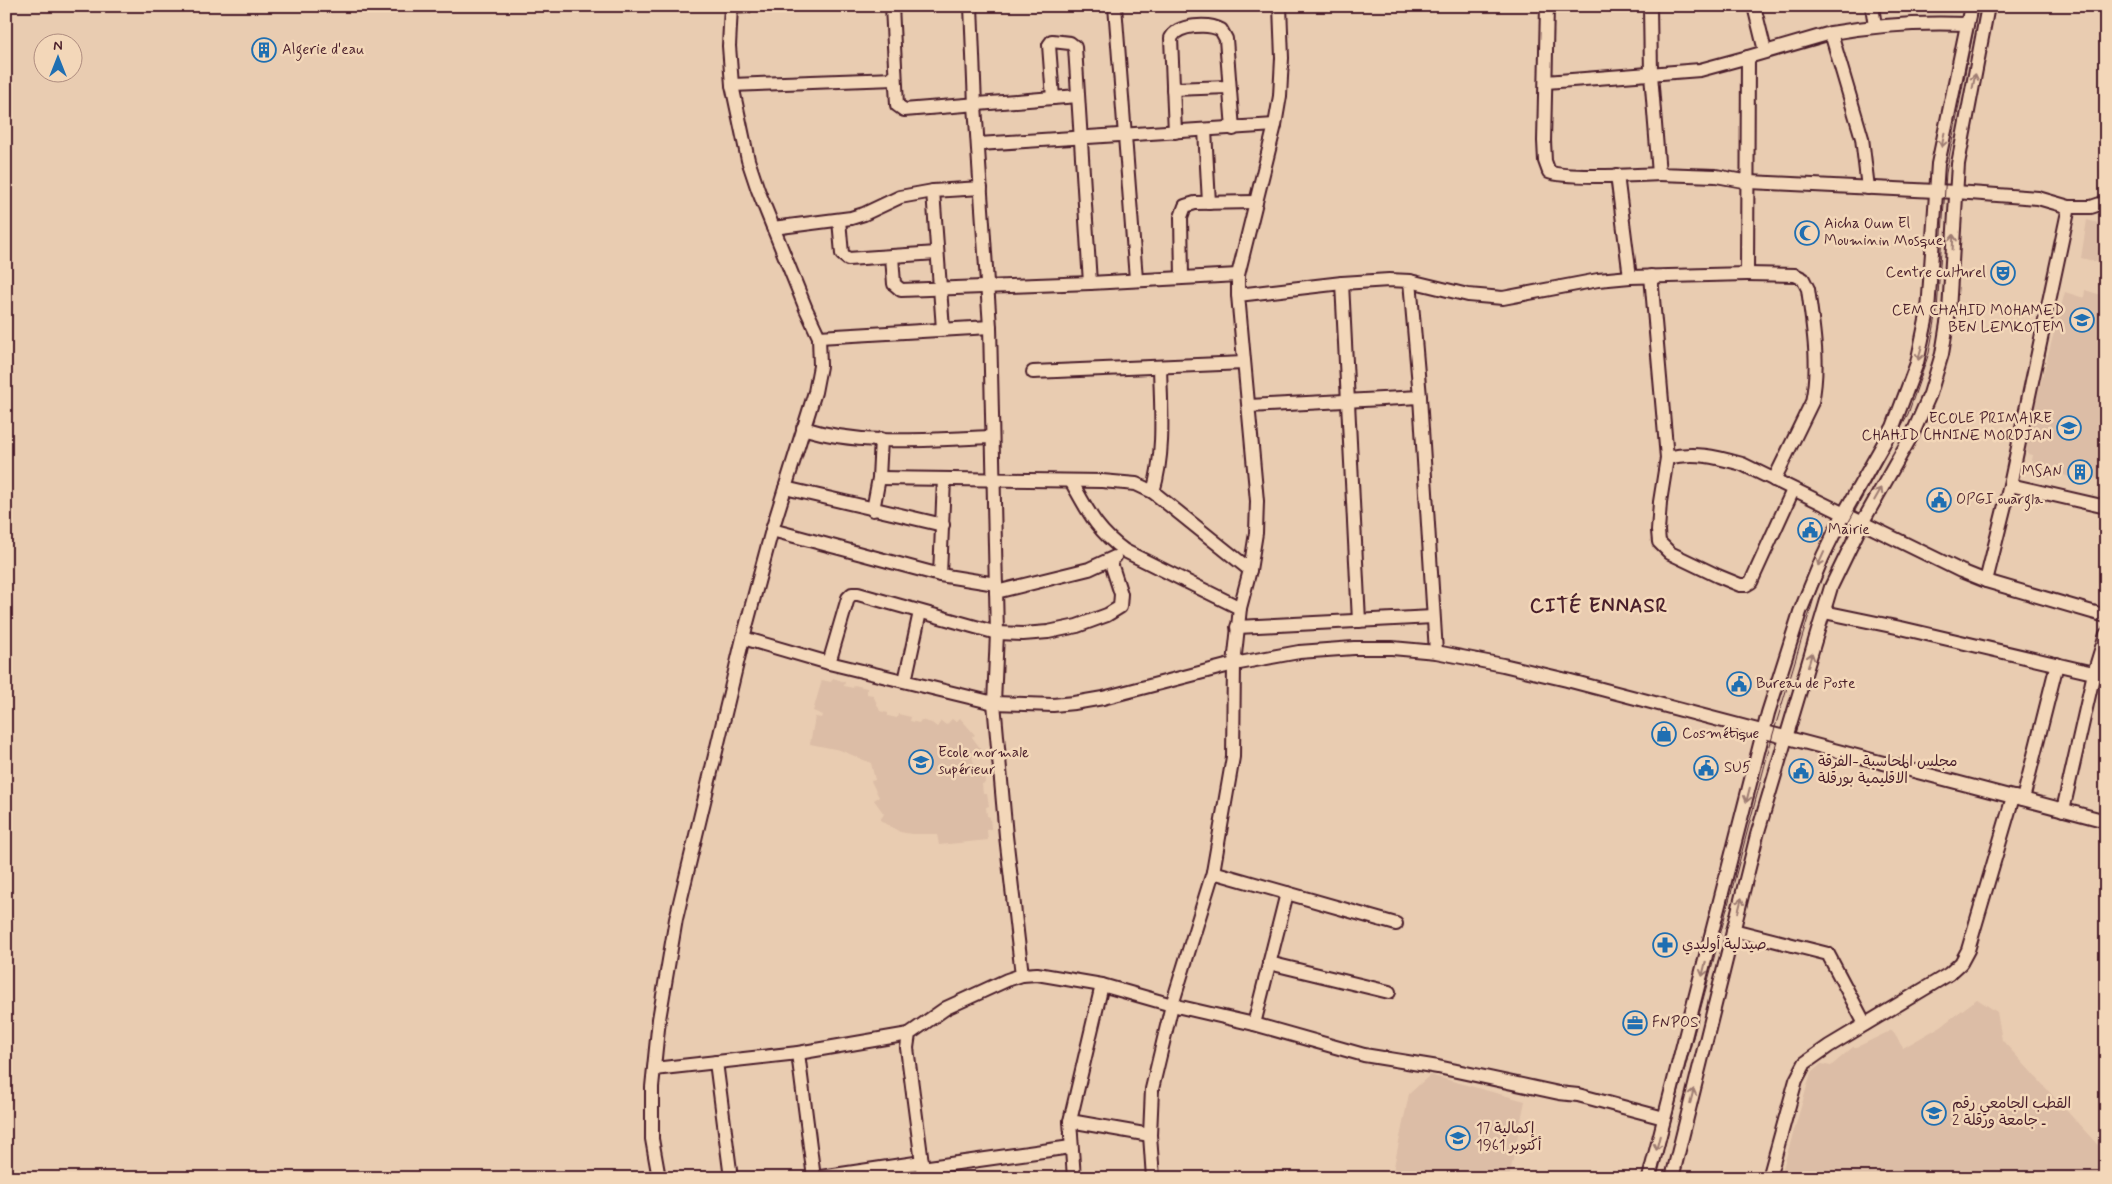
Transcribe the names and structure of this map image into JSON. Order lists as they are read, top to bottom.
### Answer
{
  "districts": ["CITÉ ENNASR"],
  "places": {
    "building": ["Algerie d'eau", "MSAN"],
    "mosque": ["Aicha Oum El Mouminin Mosque"],
    "theatre": ["Centre culturel"],
    "school or university": [
      "CEM CHAHID MOHAMED BEN LEMKOTEM",
      "ECOLE PRIMAIRE CHAHID CHNINE MORDJAN",
      "Ecole normale supérieur",
      "القطب الجامعي رقم 2 ـ جامعة ورقلة",
      "إكمالية 17 أكتوبر 1961"
    ],
    "public building": [
      "OPGI ouargla",
      "Mairie",
      "Bureau de Poste",
      "SU5",
      "مجلس المحاسبة -الفرقة الاقليمية بورقلة"
    ],
    "shop": ["Cosmétique"],
    "pharmacy": ["صيدلية أوليدي"],
    "office": ["FNPOS"]
  },
  "north": "top"
}
